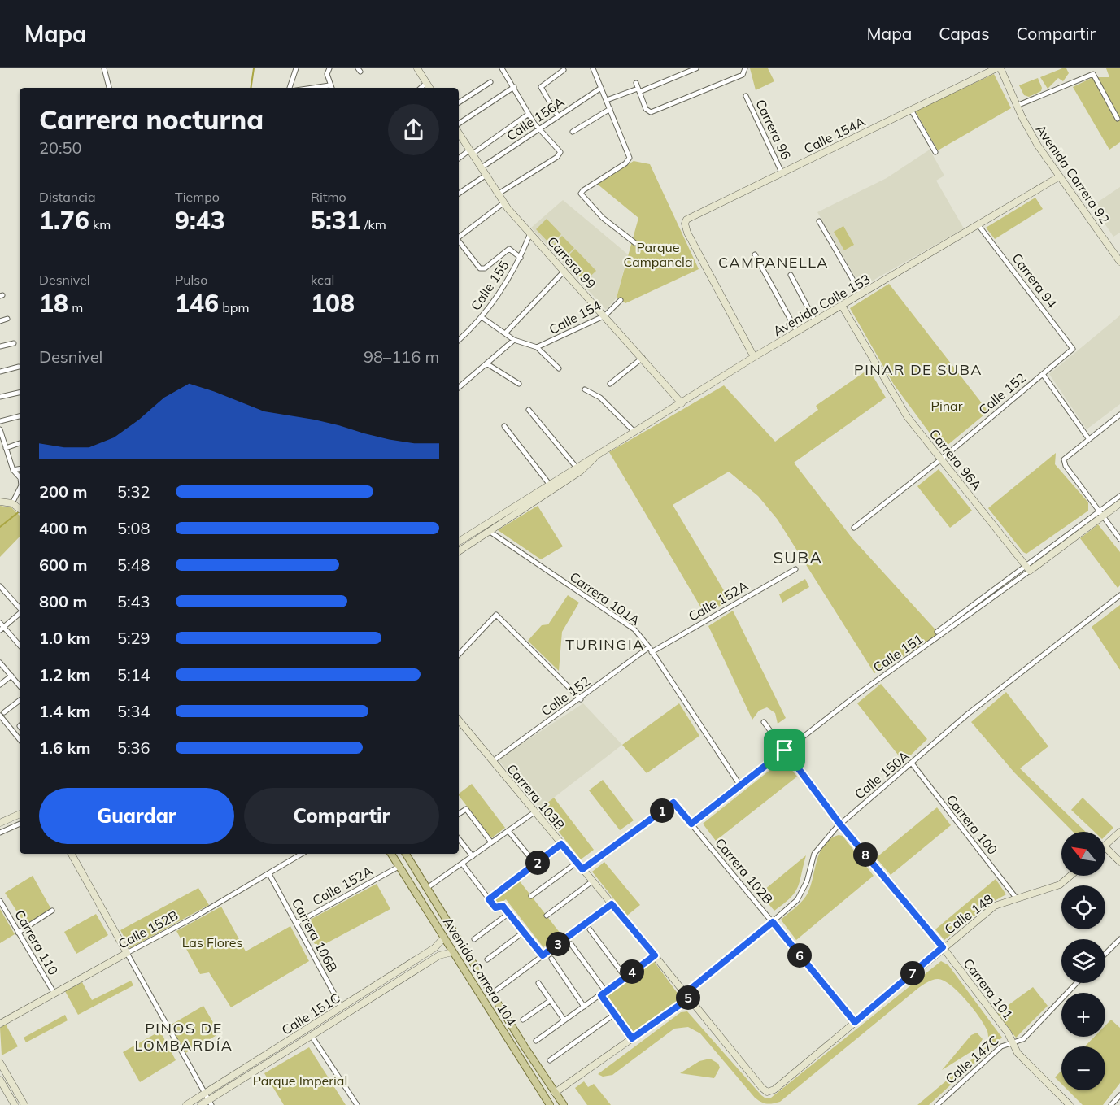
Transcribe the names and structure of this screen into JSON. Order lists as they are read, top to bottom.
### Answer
{
  "streets": {
    "main road": ["Avenida Carrera 104"],
    "street": [
      "Calle 156A",
      "Carrera 96",
      "Calle 154A",
      "Avenida Carrera 92",
      "Carrera 99",
      "Carrera 94",
      "Calle 155",
      "Avenida Calle 153",
      "Calle 154",
      "Calle 152",
      "Carrera 96A",
      "Carrera 101A",
      "Calle 152A",
      "Calle 151",
      "Calle 150A",
      "Carrera 103B",
      "Carrera 100",
      "Carrera 102B",
      "Calle 148",
      "Calle 152B",
      "Carrera 106B",
      "Carrera 110",
      "Carrera 101",
      "Calle 151C",
      "Calle 147C"
    ]
  },
  "crossings": [
    ["Calle 156A", "Carrera 99"],
    ["Carrera 96", "Calle 154A"],
    ["Calle 154A", "Avenida Calle 153"],
    ["Avenida Carrera 92", "Avenida Calle 153"],
    ["Carrera 99", "Calle 155"],
    ["Carrera 99", "Avenida Calle 153"],
    ["Carrera 99", "Calle 154"],
    ["Carrera 94", "Avenida Calle 153"],
    ["Carrera 94", "Calle 152"],
    ["Avenida Calle 153", "Carrera 96A"],
    ["Avenida Calle 153", "Carrera 101A"],
    ["Calle 152", "Carrera 96A"],
    ["Calle 152", "Carrera 101A"],
    ["Calle 152", "Calle 152A"],
    ["Calle 152", "Carrera 103B"],
    ["Carrera 96A", "Calle 151"],
    ["Carrera 101A", "Calle 152A"],
    ["Carrera 101A", "Calle 151"],
    ["Calle 152A", "Carrera 106B"],
    ["Calle 152A", "Avenida Carrera 104"],
    ["Calle 151", "Carrera 102B"],
    ["Calle 151", "Carrera 101"],
    ["Calle 150A", "Carrera 103B"],
    ["Calle 150A", "Carrera 100"],
    ["Calle 150A", "Carrera 102B"],
    ["Calle 150A", "Avenida Carrera 104"],
    ["Calle 150A", "Carrera 101"],
    ["Carrera 103B", "Carrera 102B"],
    ["Carrera 103B", "Calle 148"],
    ["Carrera 100", "Calle 148"],
    ["Carrera 102B", "Calle 148"],
    ["Calle 148", "Carrera 101"],
    ["Calle 152B", "Carrera 106B"],
    ["Calle 152B", "Carrera 110"],
    ["Carrera 106B", "Calle 151C"],
    ["Avenida Carrera 104", "Calle 151C"],
    ["Carrera 101", "Calle 147C"]
  ],
  "districts": [
    "CAMPANELLA",
    "PINAR DE SUBA",
    "SUBA",
    "TURINGIA",
    "PINOS DE LOMBARDÍA"
  ],
  "parks": [
    "Parque Campanela",
    "Pinar",
    "Las Flores",
    "Parque Imperial"
  ],
  "north": "top left",
  "page": {
    "header": "Mapa",
    "nav": ["Mapa", "Capas", "Compartir"],
    "heading": ["Carrera nocturna", "20:50"],
    "stats": [
      ["Distancia", "1.76 km"],
      ["Tiempo", "9:43"],
      ["Ritmo", "5:31 /km"],
      ["Desnivel", "18 m"],
      ["Pulso", "146 bpm"],
      ["kcal", "108"]
    ],
    "chart": ["Desnivel", "98–116 m"],
    "list": [
      {
        "name": "200 m",
        "note": "5:32"
      },
      {
        "name": "400 m",
        "note": "5:08"
      },
      {
        "name": "600 m",
        "note": "5:48"
      },
      {
        "name": "800 m",
        "note": "5:43"
      },
      {
        "name": "1.0 km",
        "note": "5:29"
      },
      {
        "name": "1.2 km",
        "note": "5:14"
      },
      {
        "name": "1.4 km",
        "note": "5:34"
      },
      {
        "name": "1.6 km",
        "note": "5:36"
      }
    ],
    "buttons": ["Guardar", "Compartir"],
    "pins": [
      "1",
      "8",
      "2",
      "3",
      "6",
      "4",
      "7",
      "5"
    ],
    "map_buttons": ["+", "−"]
  }
}
